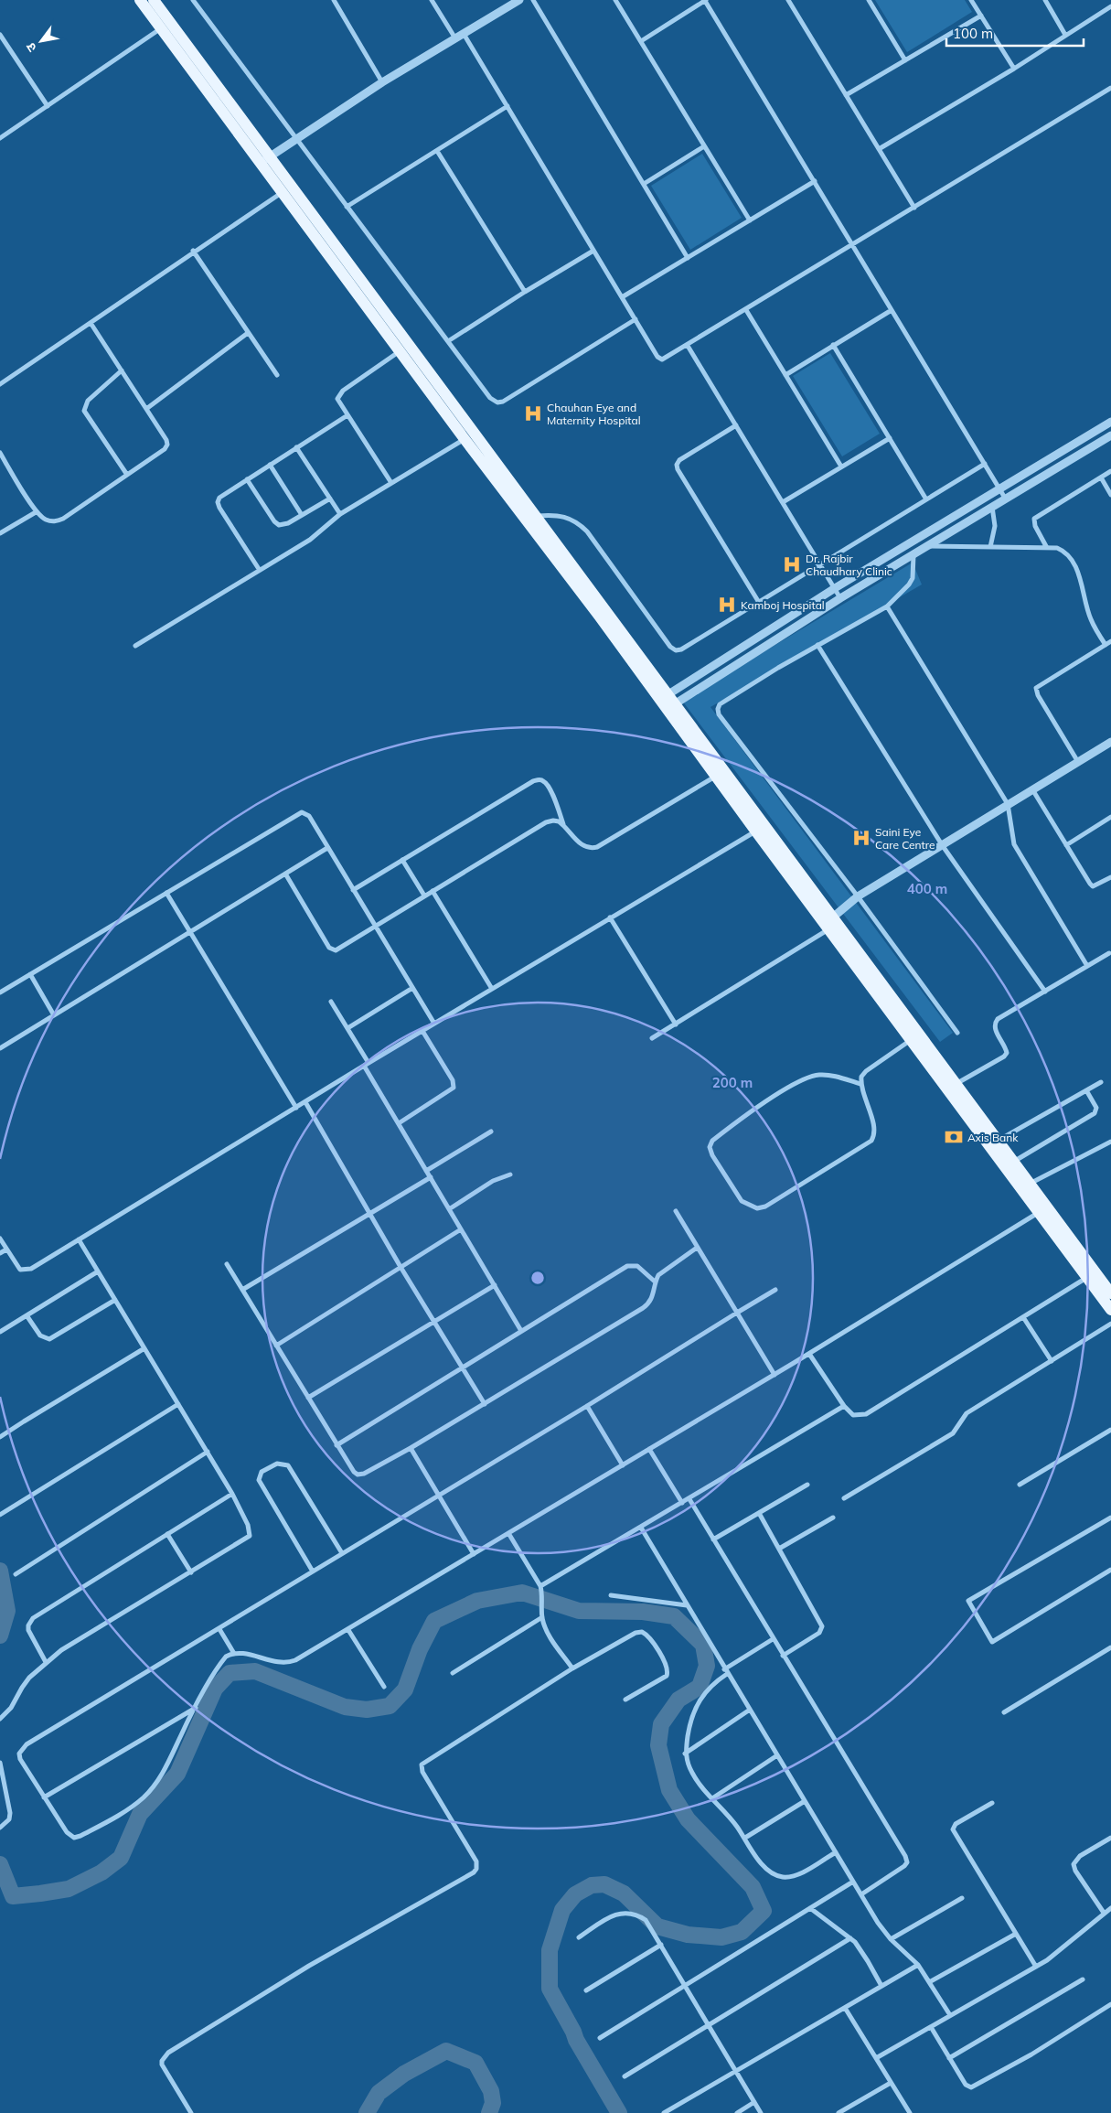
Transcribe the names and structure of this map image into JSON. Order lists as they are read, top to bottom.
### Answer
{
  "places": {
    "hospital": [
      "Chauhan Eye and Maternity Hospital",
      "Dr. Rajbir Chaudhary Clinic",
      "Kamboj Hospital",
      "Saini Eye Care Centre"
    ],
    "bank": ["Axis Bank"]
  },
  "scale_bar": "100 m",
  "north": "bottom left",
  "rings": ["400 m", "200 m"]
}
